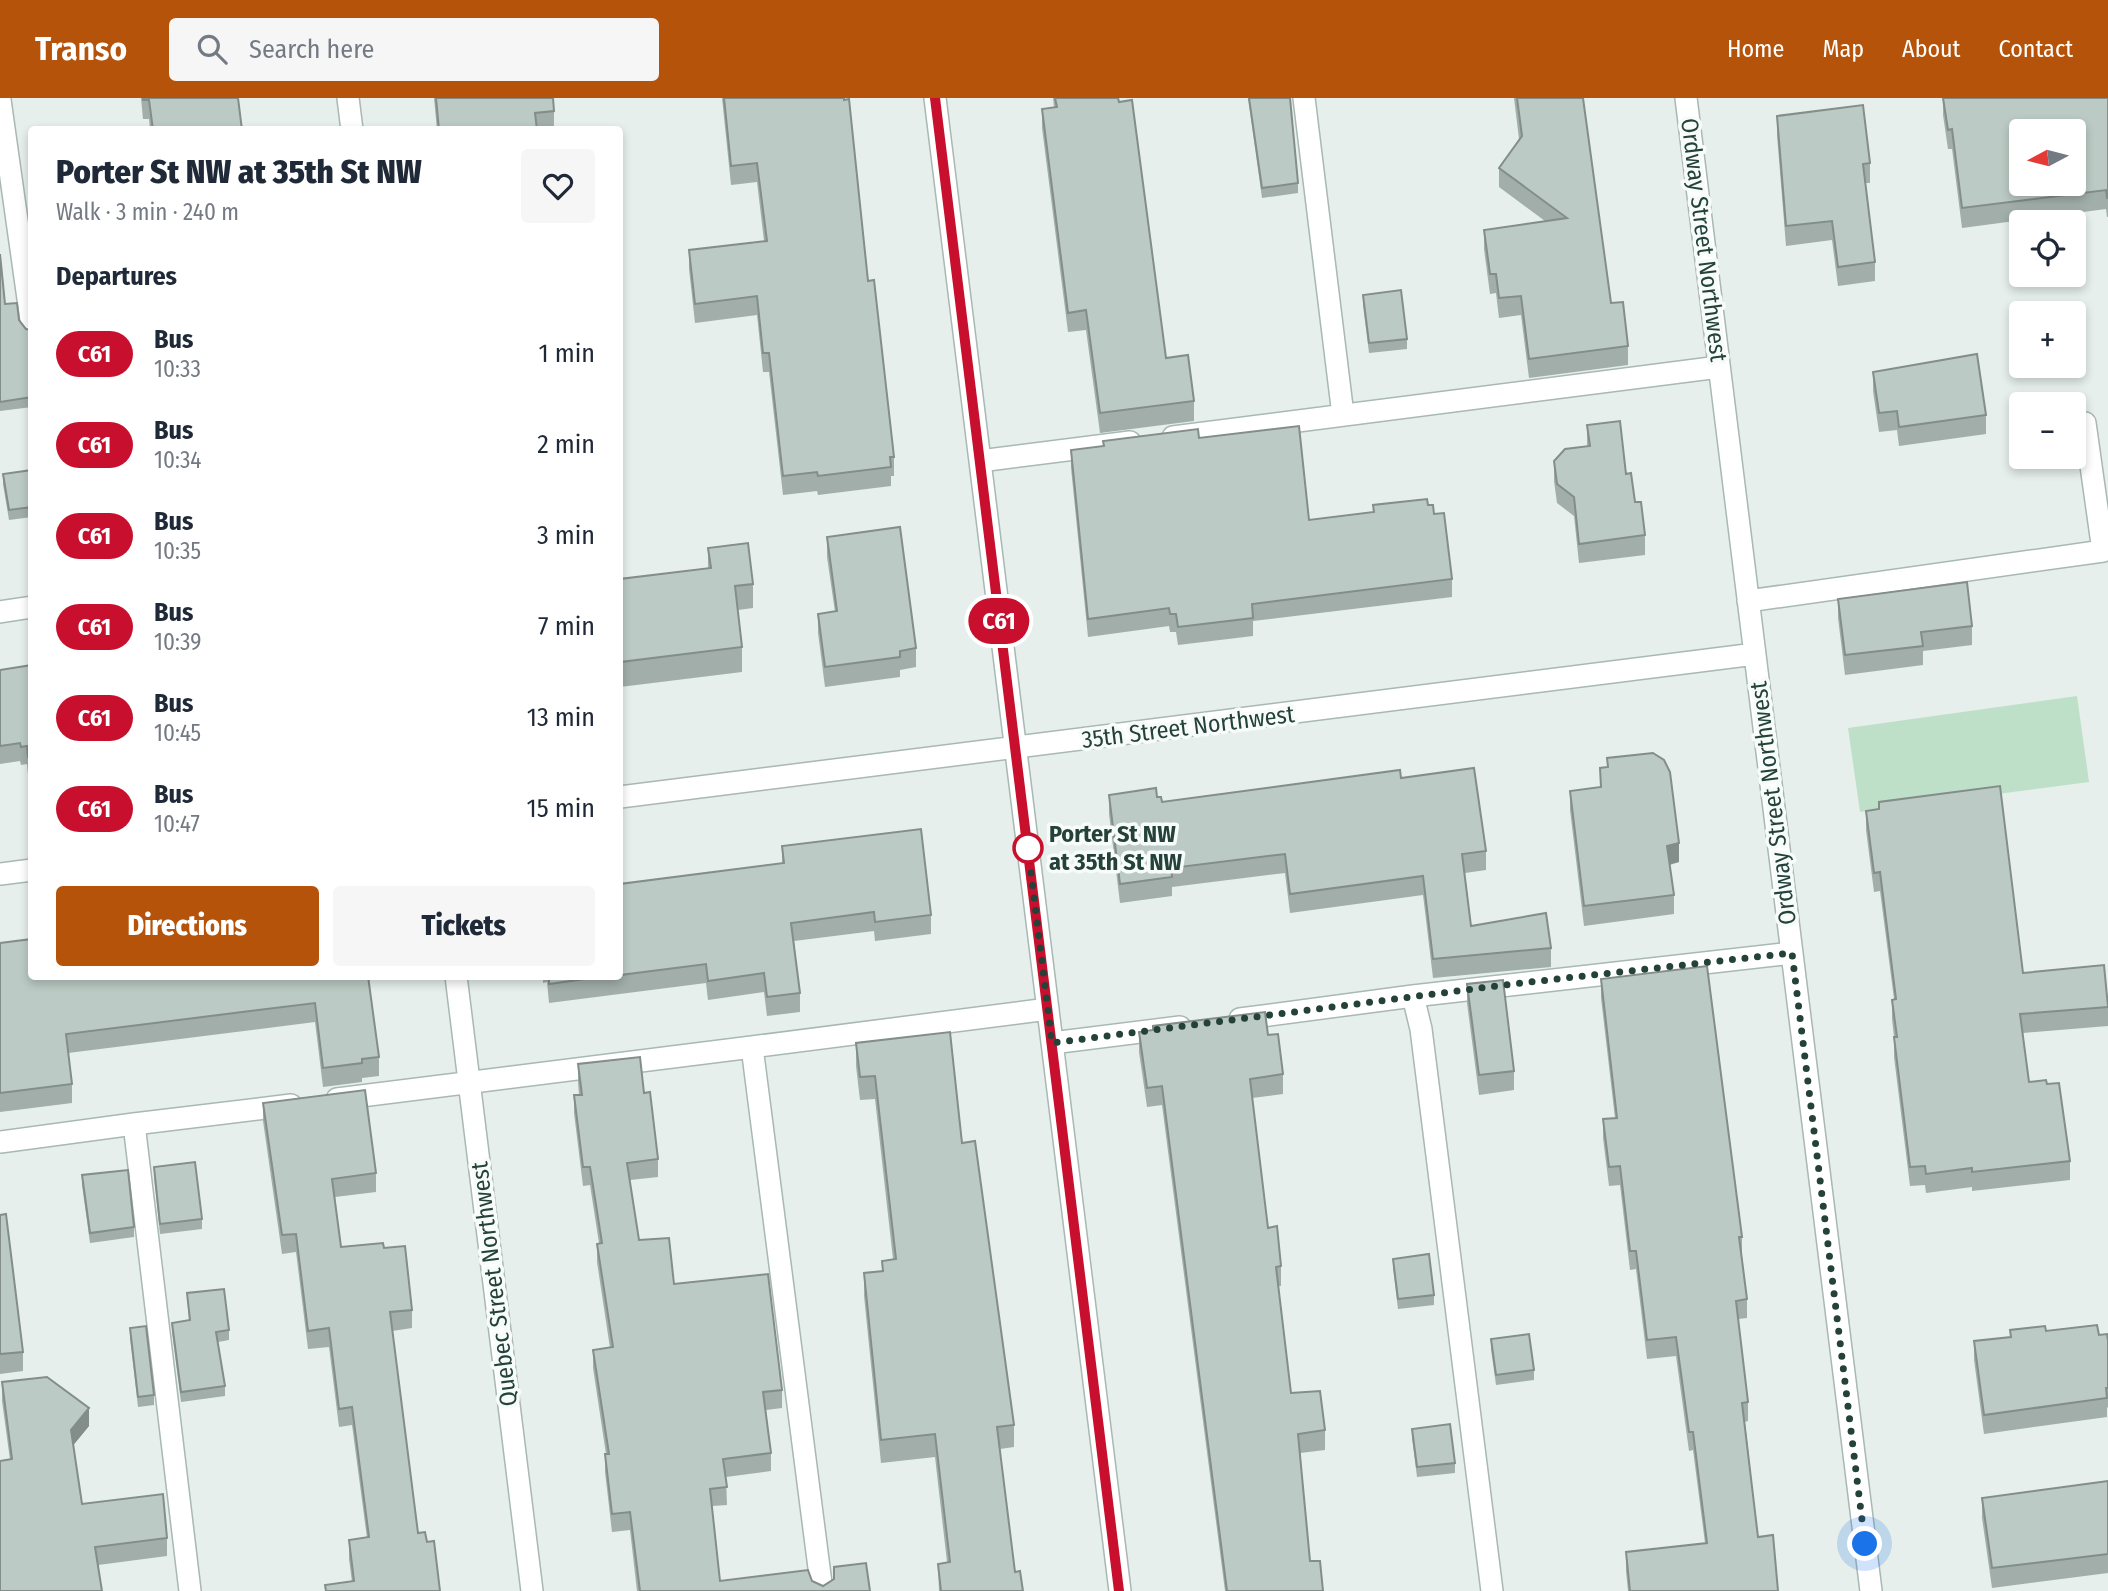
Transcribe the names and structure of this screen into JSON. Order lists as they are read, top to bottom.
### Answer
{
  "streets": {
    "street": ["Ordway Street Northwest", "35th Street Northwest", "Quebec Street Northwest"]
  },
  "crossings": [
    ["Ordway Street Northwest", "35th Street Northwest"]
  ],
  "places": ["Porter St NW at 35th St NW"],
  "lines": ["bus line C61"],
  "north": "left",
  "page": {
    "header": "Transo",
    "search": "Search here",
    "nav": [
      "Home",
      "Map",
      "About",
      "Contact"
    ],
    "on_map": "C61",
    "map_buttons": ["+", "−"],
    "heading": [
      ["Porter St NW at 35th St NW", "Walk · 3 min · 240 m"],
      "Departures"
    ],
    "list": [
      {
        "mark": "C61",
        "name": "Bus",
        "note": "10:33",
        "value": "1 min"
      },
      {
        "mark": "C61",
        "name": "Bus",
        "note": "10:34",
        "value": "2 min"
      },
      {
        "mark": "C61",
        "name": "Bus",
        "note": "10:35",
        "value": "3 min"
      },
      {
        "mark": "C61",
        "name": "Bus",
        "note": "10:39",
        "value": "7 min"
      },
      {
        "mark": "C61",
        "name": "Bus",
        "note": "10:45",
        "value": "13 min"
      },
      {
        "mark": "C61",
        "name": "Bus",
        "note": "10:47",
        "value": "15 min"
      }
    ],
    "buttons": ["Directions", "Tickets"]
  }
}
